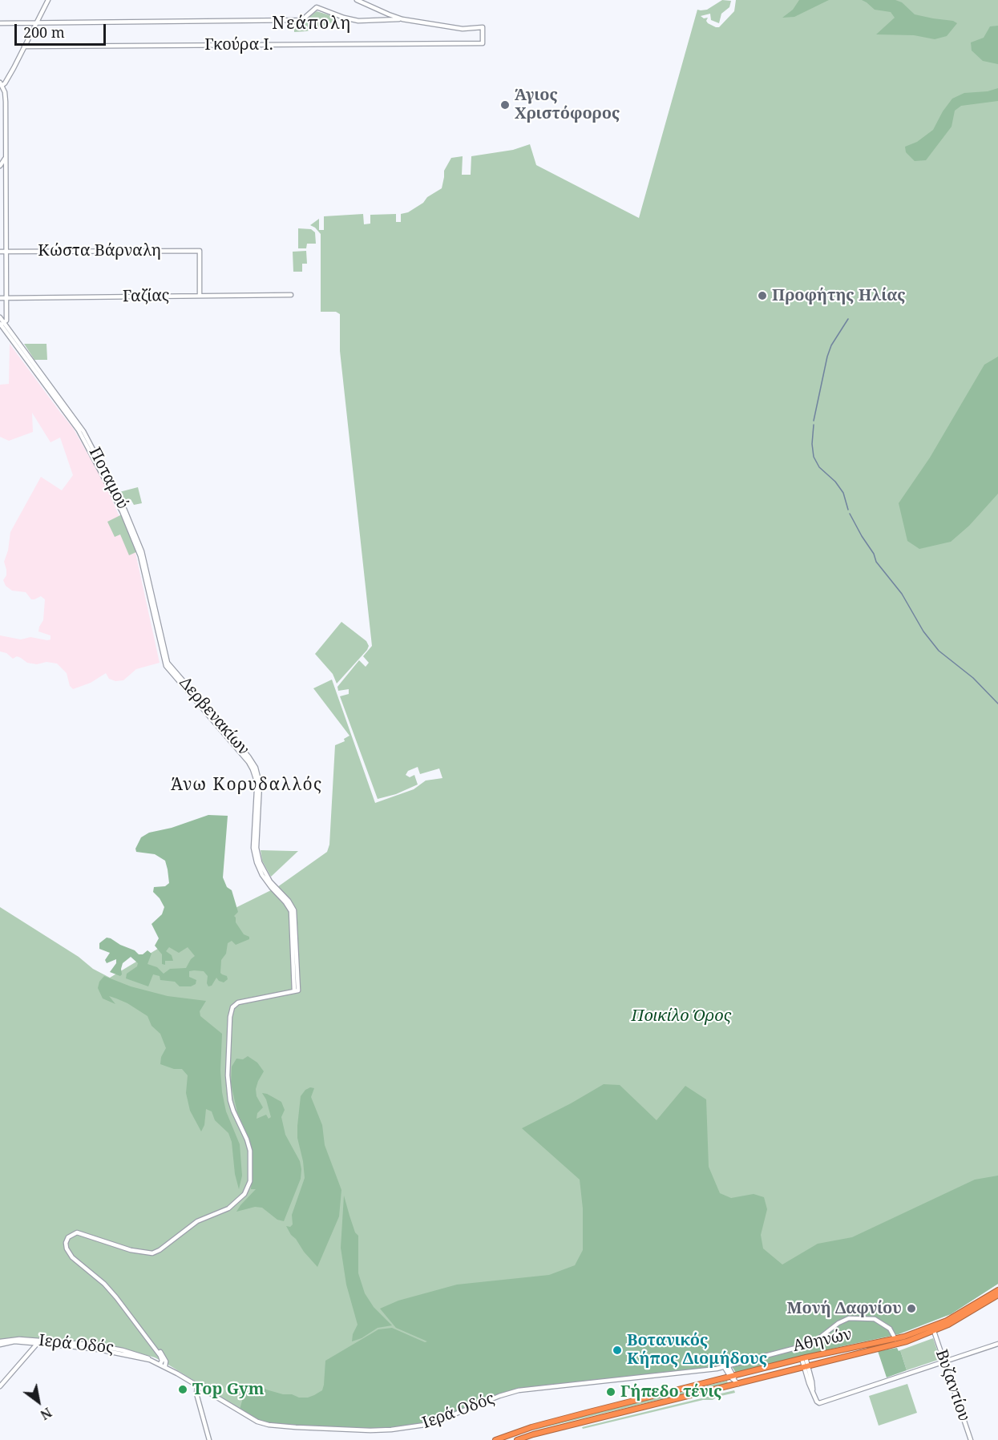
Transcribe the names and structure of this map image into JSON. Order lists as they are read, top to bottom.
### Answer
{
  "streets": {
    "highway": ["Αθηνών"],
    "street": [
      "Γκούρα Ι.",
      "Κώστα Βάρναλη",
      "Γαζίας",
      "Ποταμού",
      "Δερβενακίων",
      "Ιερά Οδός",
      "Βυζαντίου"
    ]
  },
  "crossings": [
    ["Κώστα Βάρναλη", "Γαζίας"],
    ["Ποταμού", "Δερβενακίων"],
    ["Αθηνών", "Ιερά Οδός"],
    ["Αθηνών", "Βυζαντίου"]
  ],
  "districts": ["Νεάπολη", "Άνω Κορυδαλλός"],
  "parks": ["Ποικίλο Όρος"],
  "places": [
    "Άγιος Χριστόφορος",
    "Προφήτης Ηλίας",
    "Μονή Δαφνίου",
    "Βοτανικός Κήπος Διομήδους",
    "Top Gym",
    "Γήπεδο τένις"
  ],
  "scale_bar": "200 m",
  "north": "bottom right"
}
